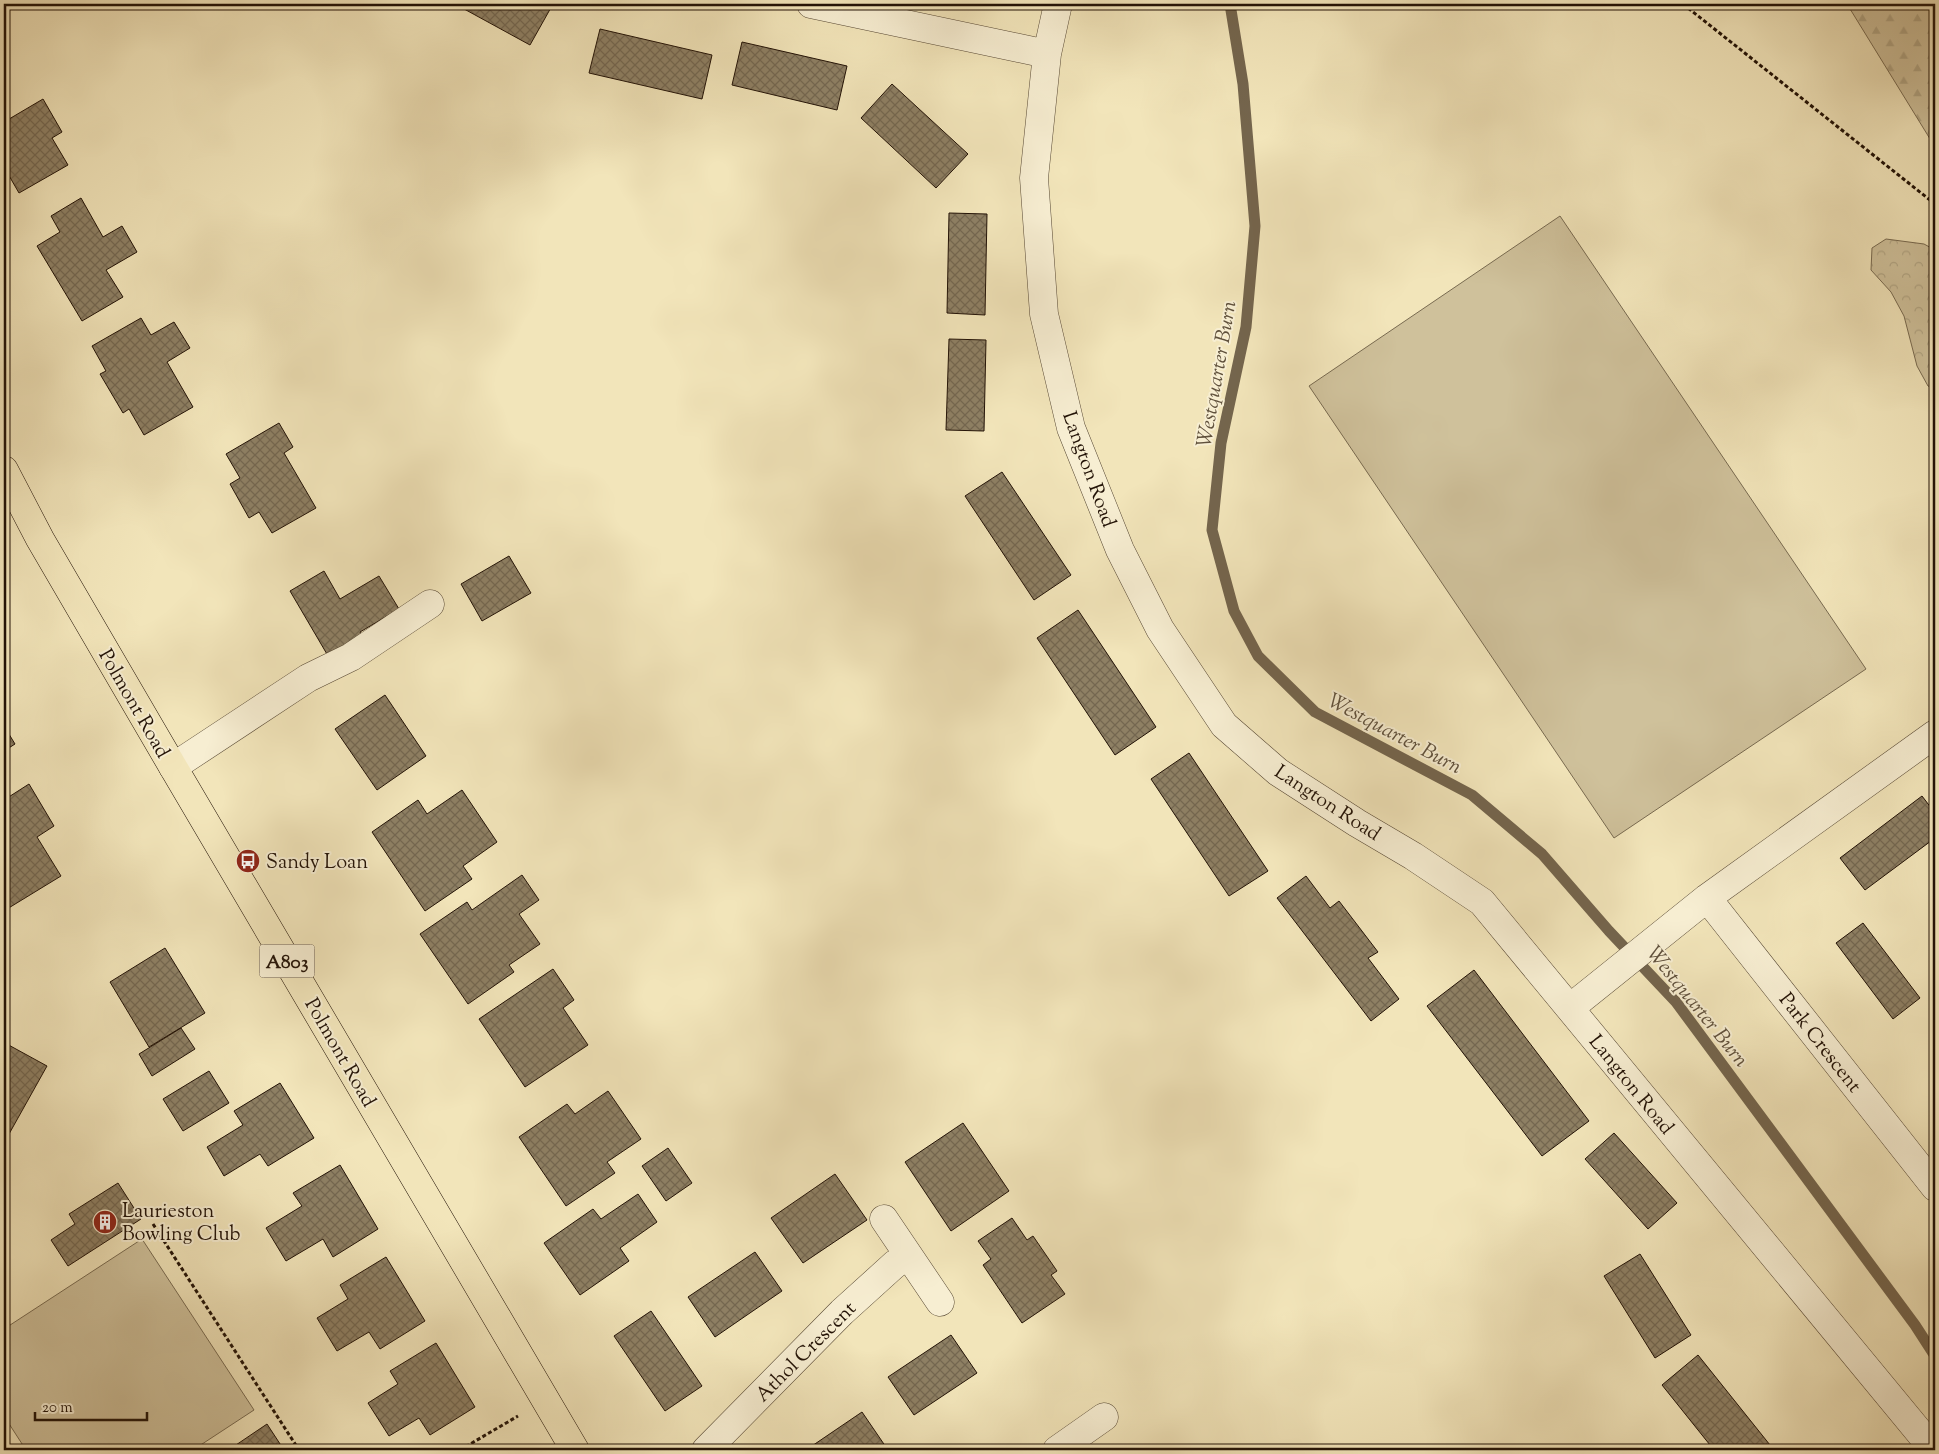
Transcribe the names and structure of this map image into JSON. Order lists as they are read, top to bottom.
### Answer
{
  "streets": {
    "main road": ["Polmont Road", "A803"],
    "street": ["Langton Road", "Park Crescent", "Athol Crescent"]
  },
  "water": ["Westquarter Burn"],
  "places": {
    "bus stop": ["Sandy Loan"],
    "building": ["Laurieston Bowling Club"]
  },
  "scale_bar": "20 m"
}
